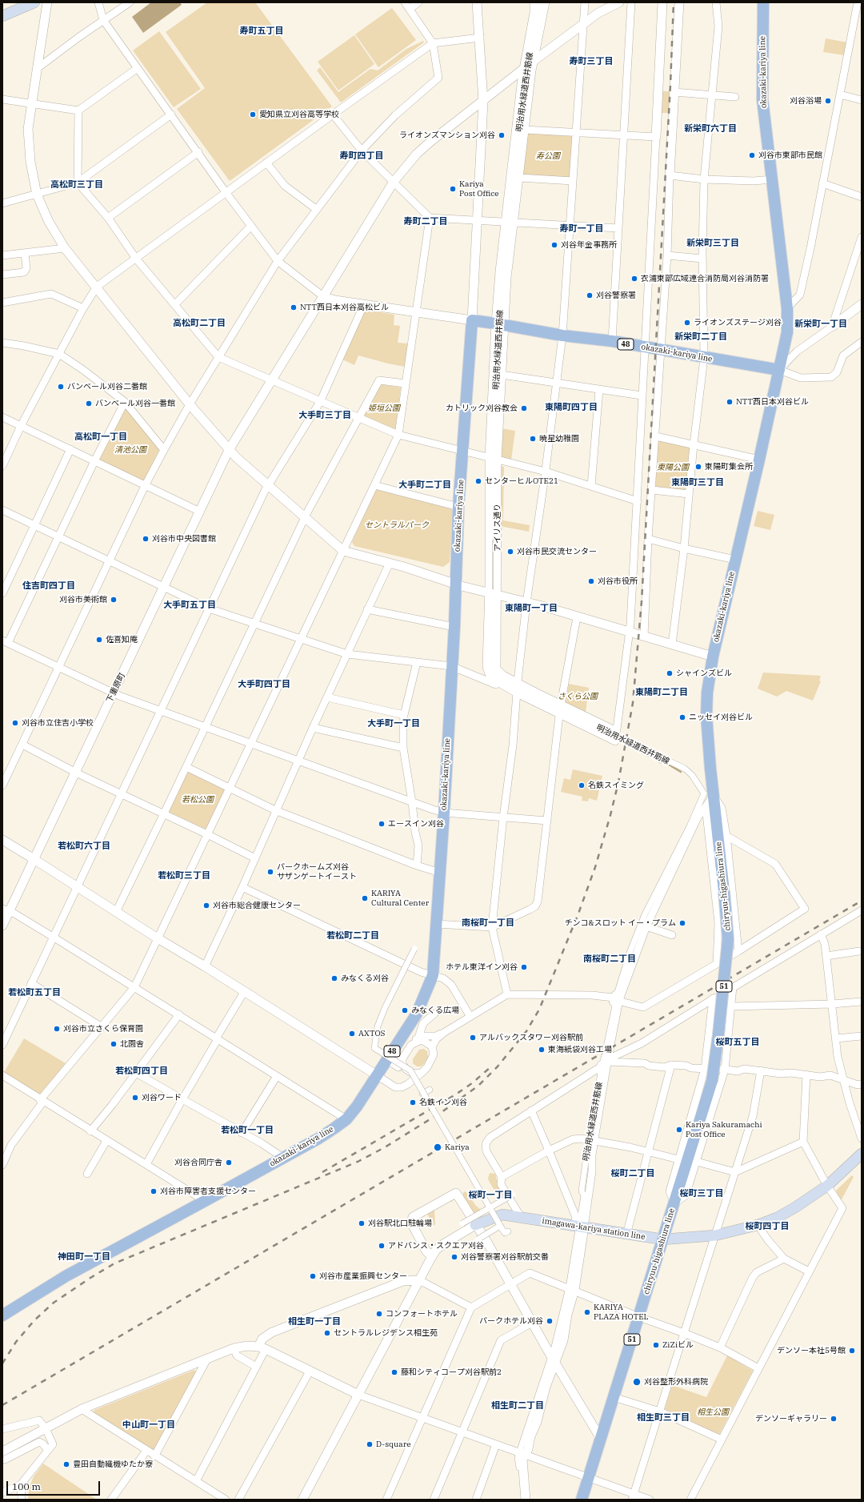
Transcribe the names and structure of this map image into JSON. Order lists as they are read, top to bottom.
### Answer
{
  "streets": {
    "main road": [
      "okazaki-kariya line",
      "48",
      "chiryuu-higashiura line",
      "51",
      "imagawa-kariya station line"
    ],
    "street": ["明治用水緑道西井筋線", "アイリス通り", "下重原町"]
  },
  "crossings": [
    ["okazaki-kariya line", "chiryuu-higashiura line"],
    ["明治用水緑道西井筋線", "下重原町"],
    ["chiryuu-higashiura line", "imagawa-kariya station line"]
  ],
  "districts": [
    "寿町五丁目",
    "寿町三丁目",
    "新栄町六丁目",
    "寿町四丁目",
    "高松町三丁目",
    "寿町二丁目",
    "寿町一丁目",
    "新栄町三丁目",
    "高松町二丁目",
    "新栄町一丁目",
    "新栄町二丁目",
    "東陽町四丁目",
    "大手町三丁目",
    "高松町一丁目",
    "東陽町三丁目",
    "大手町二丁目",
    "住吉町四丁目",
    "大手町五丁目",
    "東陽町一丁目",
    "大手町四丁目",
    "東陽町二丁目",
    "大手町一丁目",
    "若松町六丁目",
    "若松町三丁目",
    "南桜町一丁目",
    "若松町二丁目",
    "南桜町二丁目",
    "若松町五丁目",
    "桜町五丁目",
    "若松町四丁目",
    "若松町一丁目",
    "桜町二丁目",
    "桜町三丁目",
    "桜町一丁目",
    "桜町四丁目",
    "神田町一丁目",
    "相生町一丁目",
    "相生町二丁目",
    "相生町三丁目",
    "中山町一丁目"
  ],
  "parks": [
    "寿公園",
    "姫垣公園",
    "清池公園",
    "東陽公園",
    "セントラルパーク",
    "さくら公園",
    "若松公園",
    "相生公園"
  ],
  "places": [
    "刈谷浴場",
    "愛知県立刈谷高等学校",
    "ライオンズマンション刈谷",
    "刈谷市東部市民館",
    "Kariya Post Office",
    "刈谷年金事務所",
    "衣浦東部広域連合消防局刈谷消防署",
    "刈谷警察署",
    "NTT西日本刈谷高松ビル",
    "ライオンズステージ刈谷",
    "バンベール刈谷二番館",
    "NTT西日本刈谷ビル",
    "バンベール刈谷一番館",
    "カトリック刈谷教会",
    "暁星幼稚園",
    "東陽町集会所",
    "センターヒルOTE21",
    "刈谷市中央図書館",
    "刈谷市民交流センター",
    "刈谷市役所",
    "刈谷市美術館",
    "佐喜知庵",
    "シャインズビル",
    "ニッセイ刈谷ビル",
    "刈谷市立住吉小学校",
    "名鉄スイミング",
    "エースイン刈谷",
    "パークホームズ刈谷 サザンゲートイースト",
    "KARIYA Cultural Center",
    "刈谷市総合健康センター",
    "チンコ&スロット イー・プラム",
    "ホテル東洋イン刈谷",
    "みなくる刈谷",
    "みなくる広場",
    "刈谷市立さくら保育園",
    "AXTOS",
    "アルバックスタワー刈谷駅前",
    "北園舎",
    "東海紙袋刈谷工場",
    "刈谷ワード",
    "名鉄イン刈谷",
    "Kariya Sakuramachi Post Office",
    "Kariya",
    "刈谷合同庁舎",
    "刈谷市障害者支援センター",
    "刈谷駅北口駐輪場",
    "アドバンス・スクエア刈谷",
    "刈谷警察署刈谷駅前交番",
    "刈谷市産業振興センター",
    "KARIYA PLAZA HOTEL",
    "コンフォートホテル",
    "パークホテル刈谷",
    "セントラルレジデンス相生苑",
    "ZiZiビル",
    "デンソー本社5号館",
    "藤和シティコープ刈谷駅前2",
    "刈谷整形外科病院",
    "デンソーギャラリー",
    "D-square",
    "豊田自動織機ゆたか寮"
  ],
  "scale_bar": "100 m"
}
